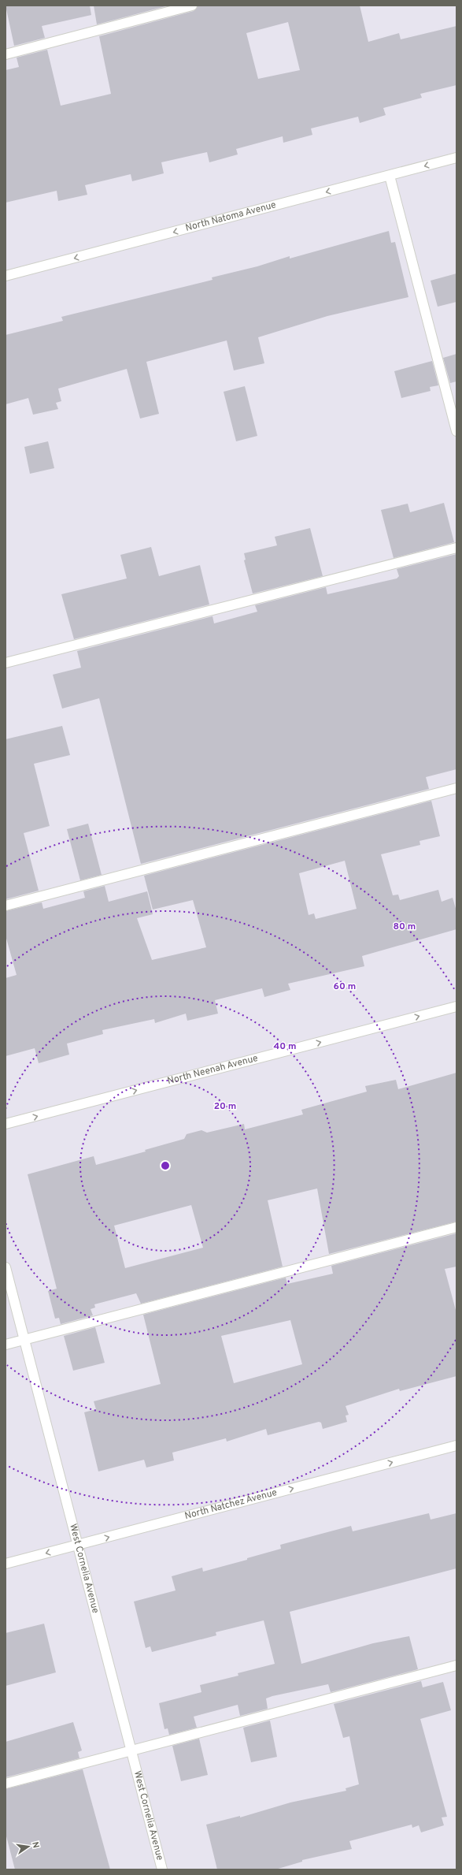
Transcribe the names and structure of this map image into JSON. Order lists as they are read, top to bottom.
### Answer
{
  "streets": {
    "street": [
      "North Natoma Avenue",
      "North Neenah Avenue",
      "North Natchez Avenue",
      "West Cornelia Avenue"
    ]
  },
  "crossings": [
    ["North Natchez Avenue", "West Cornelia Avenue"]
  ],
  "one_way": ["North Natoma Avenue", "North Neenah Avenue"],
  "north": "right",
  "rings": [
    "80 m",
    "60 m",
    "40 m",
    "20 m"
  ]
}
